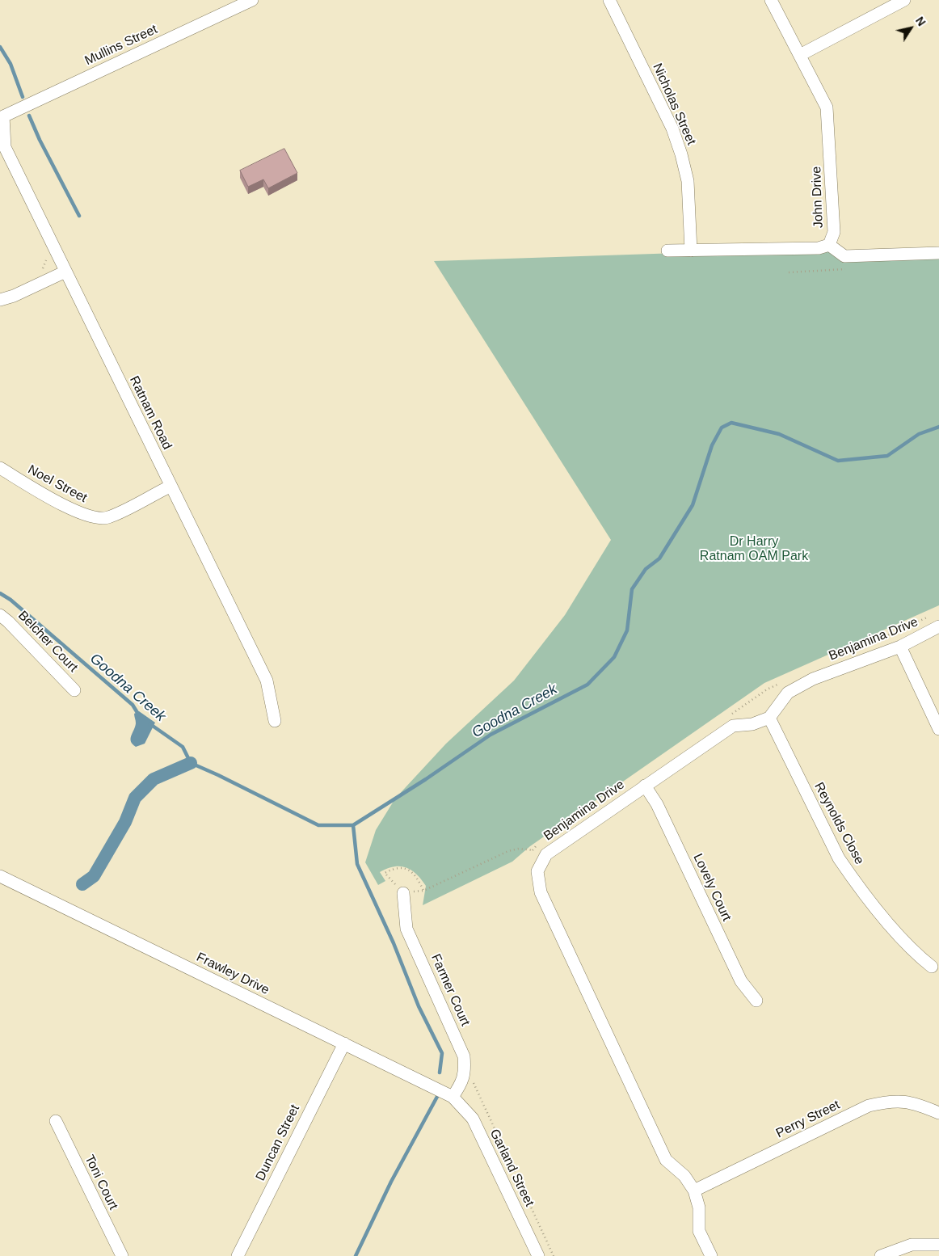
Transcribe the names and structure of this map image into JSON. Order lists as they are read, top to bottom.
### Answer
{
  "streets": {
    "street": [
      "Mullins Street",
      "Nicholas Street",
      "John Drive",
      "Ratnam Road",
      "Noel Street",
      "Benjamina Drive",
      "Belcher Court",
      "Reynolds Close",
      "Lovely Court",
      "Frawley Drive",
      "Farmer Court",
      "Perry Street",
      "Duncan Street",
      "Garland Street",
      "Toni Court"
    ]
  },
  "crossings": [
    ["Mullins Street", "Ratnam Road"],
    ["Nicholas Street", "John Drive"],
    ["Ratnam Road", "Noel Street"],
    ["Benjamina Drive", "Reynolds Close"],
    ["Benjamina Drive", "Lovely Court"],
    ["Benjamina Drive", "Perry Street"],
    ["Frawley Drive", "Farmer Court"],
    ["Frawley Drive", "Duncan Street"],
    ["Frawley Drive", "Garland Street"],
    ["Farmer Court", "Garland Street"]
  ],
  "water": ["Goodna Creek"],
  "parks": ["Dr Harry Ratnam OAM Park"],
  "north": "top right"
}
